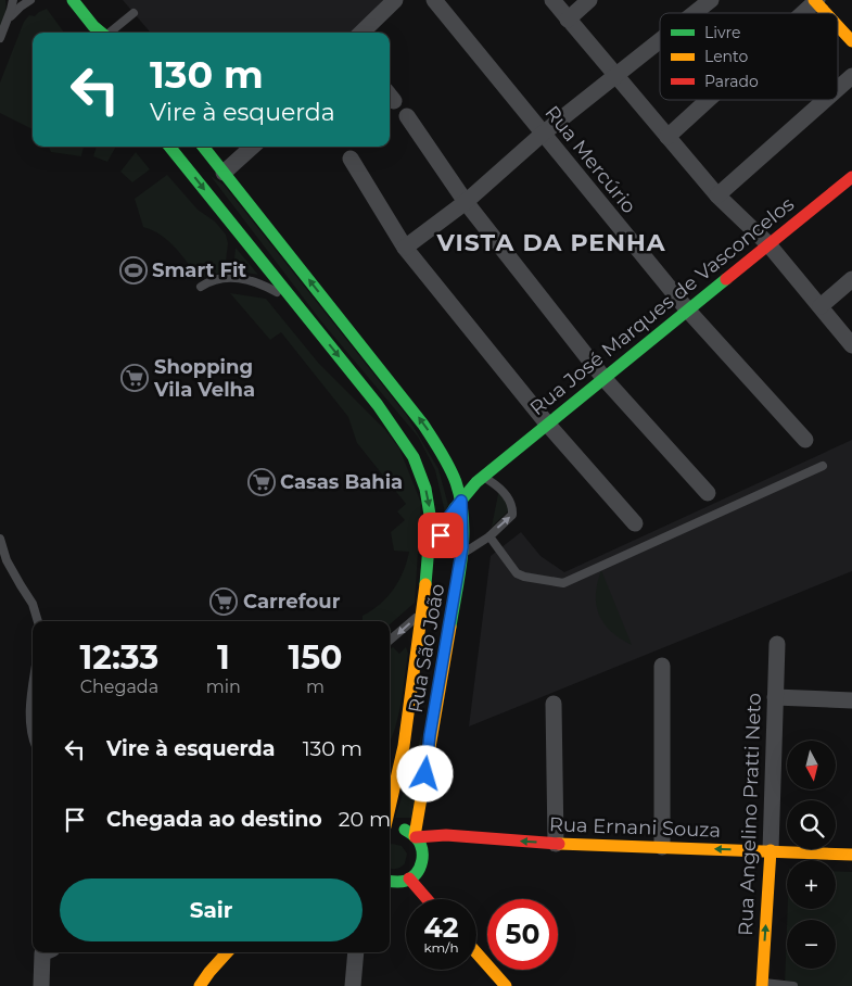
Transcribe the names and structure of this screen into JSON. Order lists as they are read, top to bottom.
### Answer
{
  "streets": {
    "main road": [
      "Rua José Marques de Vasconcelos",
      "Rua São João",
      "Rua Angelino Pratti Neto",
      "Rua Ernani Souza"
    ],
    "street": ["Rua Mercúrio"]
  },
  "crossings": [
    ["Rua Mercúrio", "Rua José Marques de Vasconcelos"],
    ["Rua José Marques de Vasconcelos", "Rua São João"],
    ["Rua São João", "Rua Ernani Souza"],
    ["Rua Angelino Pratti Neto", "Rua Ernani Souza"]
  ],
  "one_way": ["Rua Angelino Pratti Neto", "Rua Ernani Souza"],
  "districts": ["VISTA DA PENHA"],
  "places": {
    "sports": ["Smart Fit"],
    "supermarket": ["Shopping Vila Velha", "Casas Bahia", "Carrefour"]
  },
  "legend": ["Livre", "Lento", "Parado"],
  "north": "bottom",
  "page": {
    "turn": ["130 m", "Vire à esquerda"],
    "eta": [
      "12:33",
      "Chegada",
      "1",
      "min",
      "150",
      "m"
    ],
    "list": [
      {
        "name": "Vire à esquerda",
        "value": "130 m"
      },
      {
        "name": "Chegada ao destino",
        "value": "20 m"
      }
    ],
    "map_buttons": ["+", "−"],
    "buttons": "Sair",
    "speed": "42 km/h",
    "limit": "50"
  }
}
